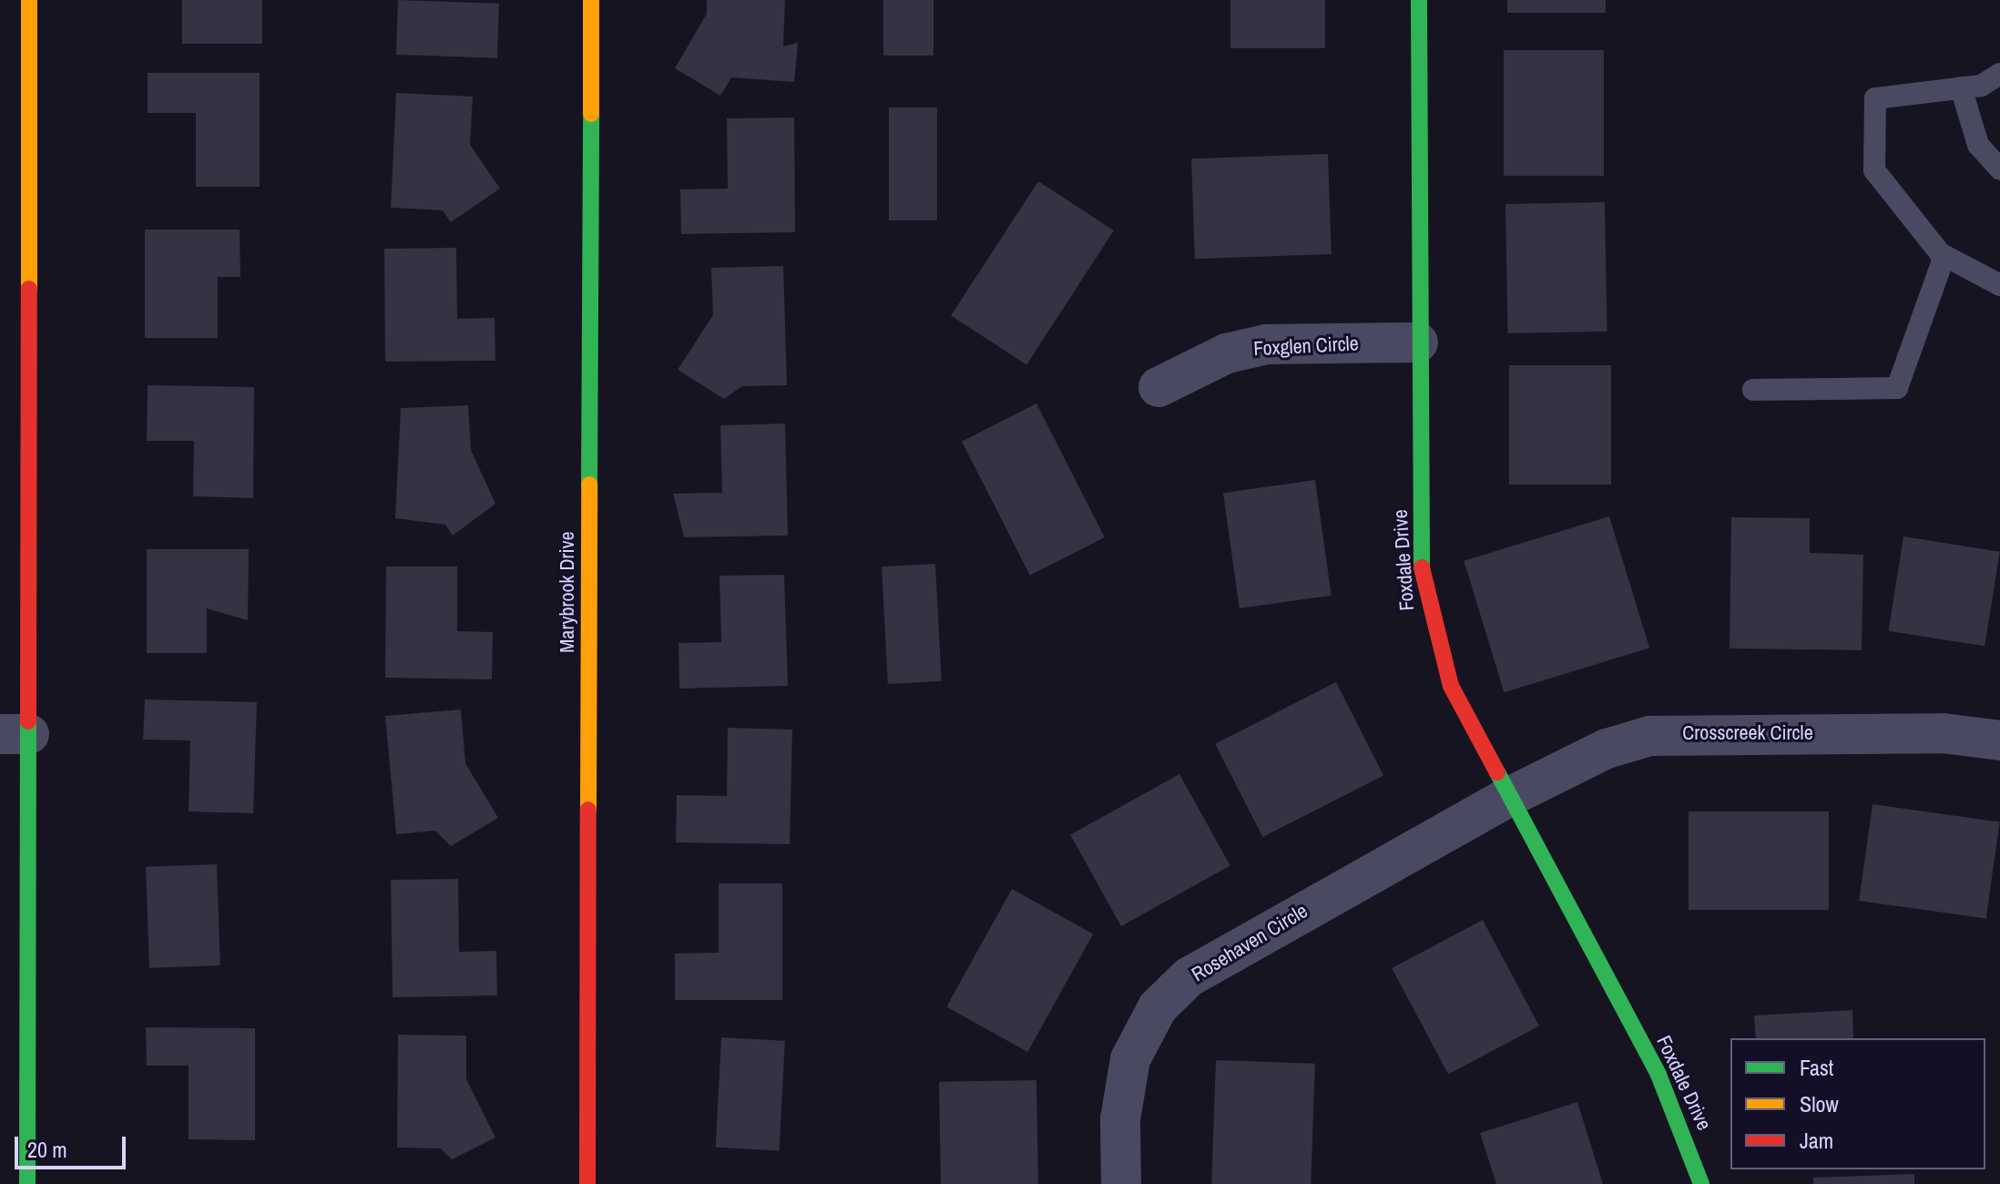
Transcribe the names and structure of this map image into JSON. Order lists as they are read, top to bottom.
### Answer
{
  "streets": {
    "street": [
      "Foxglen Circle",
      "Foxdale Drive",
      "Marybrook Drive",
      "Crosscreek Circle",
      "Rosehaven Circle"
    ]
  },
  "crossings": [
    ["Foxglen Circle", "Foxdale Drive"],
    ["Foxdale Drive", "Crosscreek Circle"],
    ["Foxdale Drive", "Rosehaven Circle"],
    ["Crosscreek Circle", "Rosehaven Circle"]
  ],
  "legend": ["Fast", "Slow", "Jam"],
  "scale_bar": "20 m"
}
